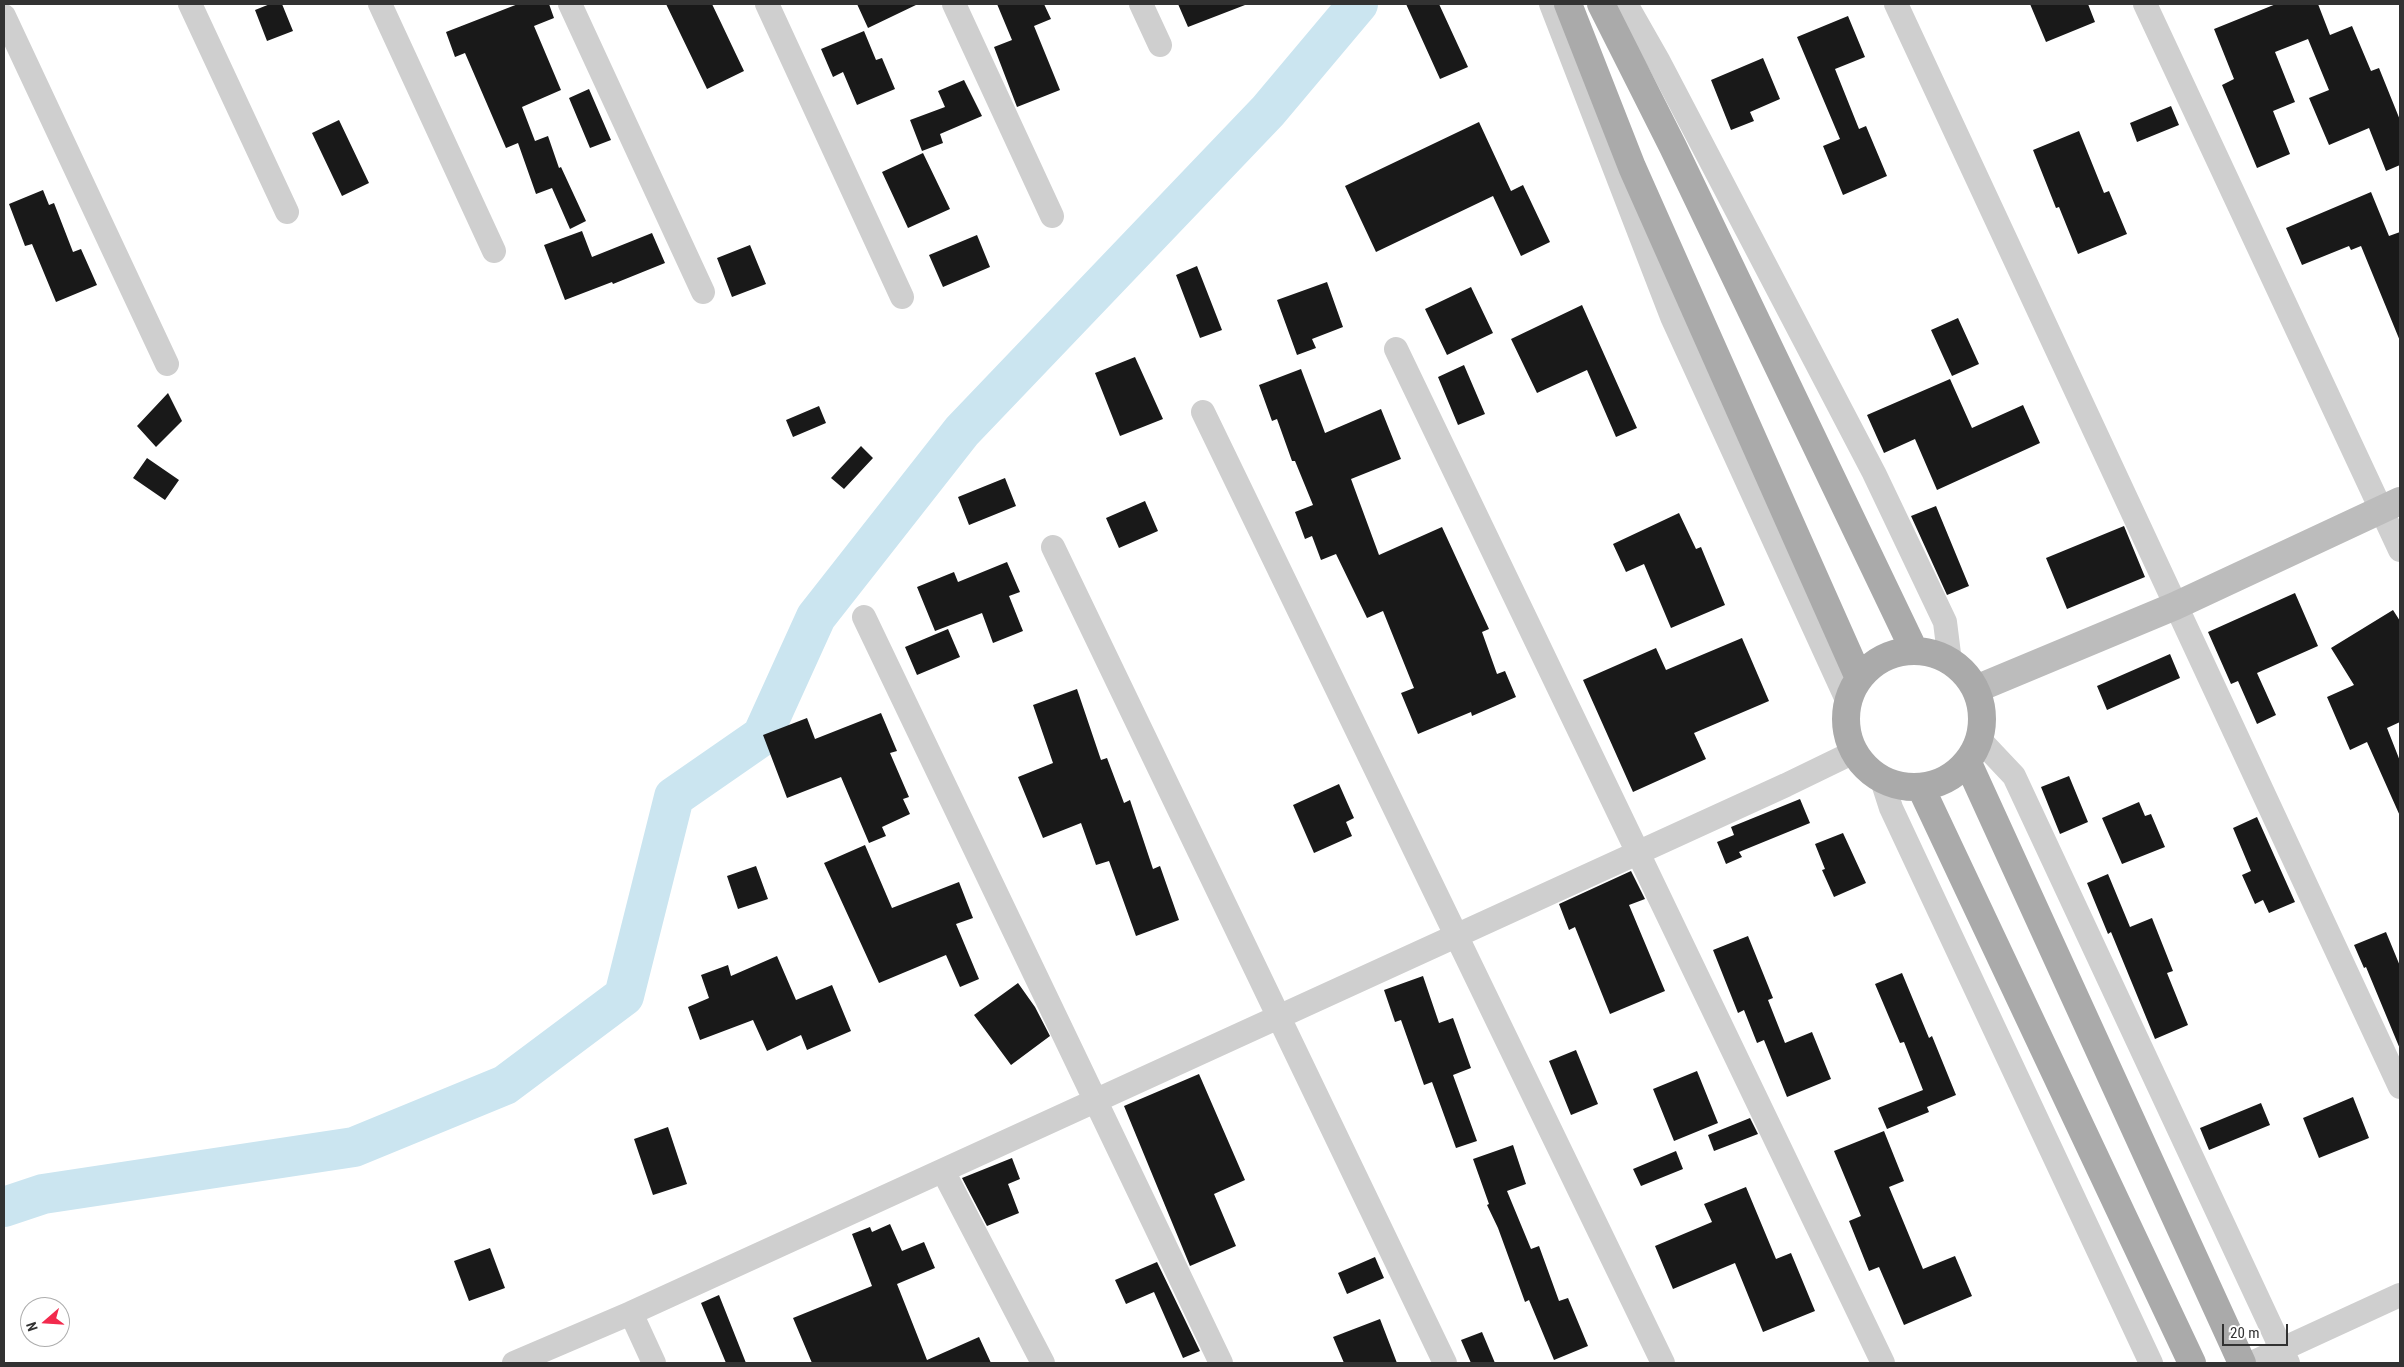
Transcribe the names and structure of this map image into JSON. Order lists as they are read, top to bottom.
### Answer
{
  "scale_bar": "20 m",
  "north": "left"
}
